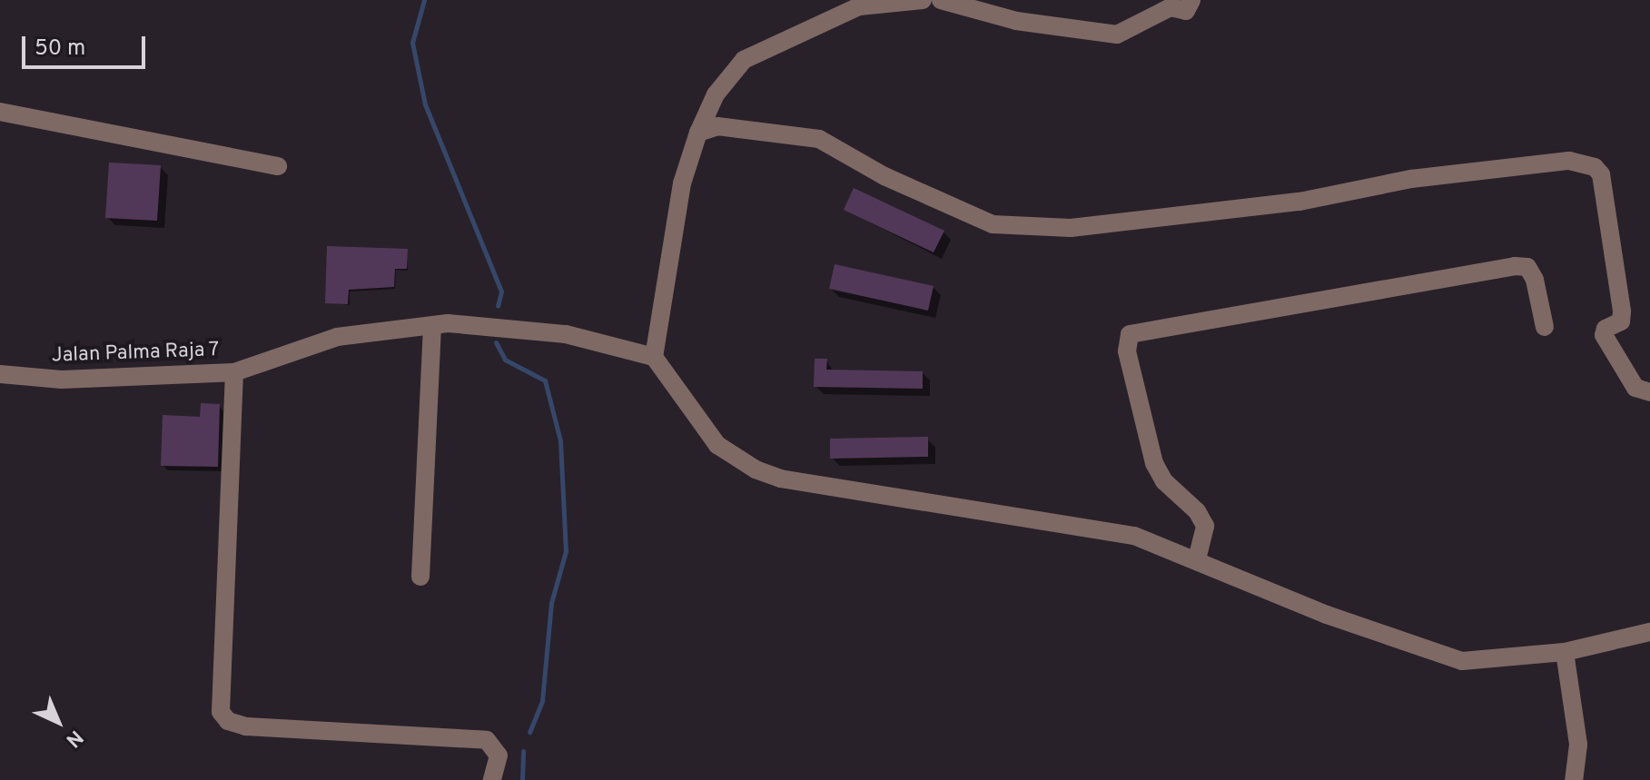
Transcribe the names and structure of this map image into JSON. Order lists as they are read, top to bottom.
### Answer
{
  "streets": {
    "lane": ["Jalan Palma Raja 7"]
  },
  "scale_bar": "50 m",
  "north": "bottom right"
}
